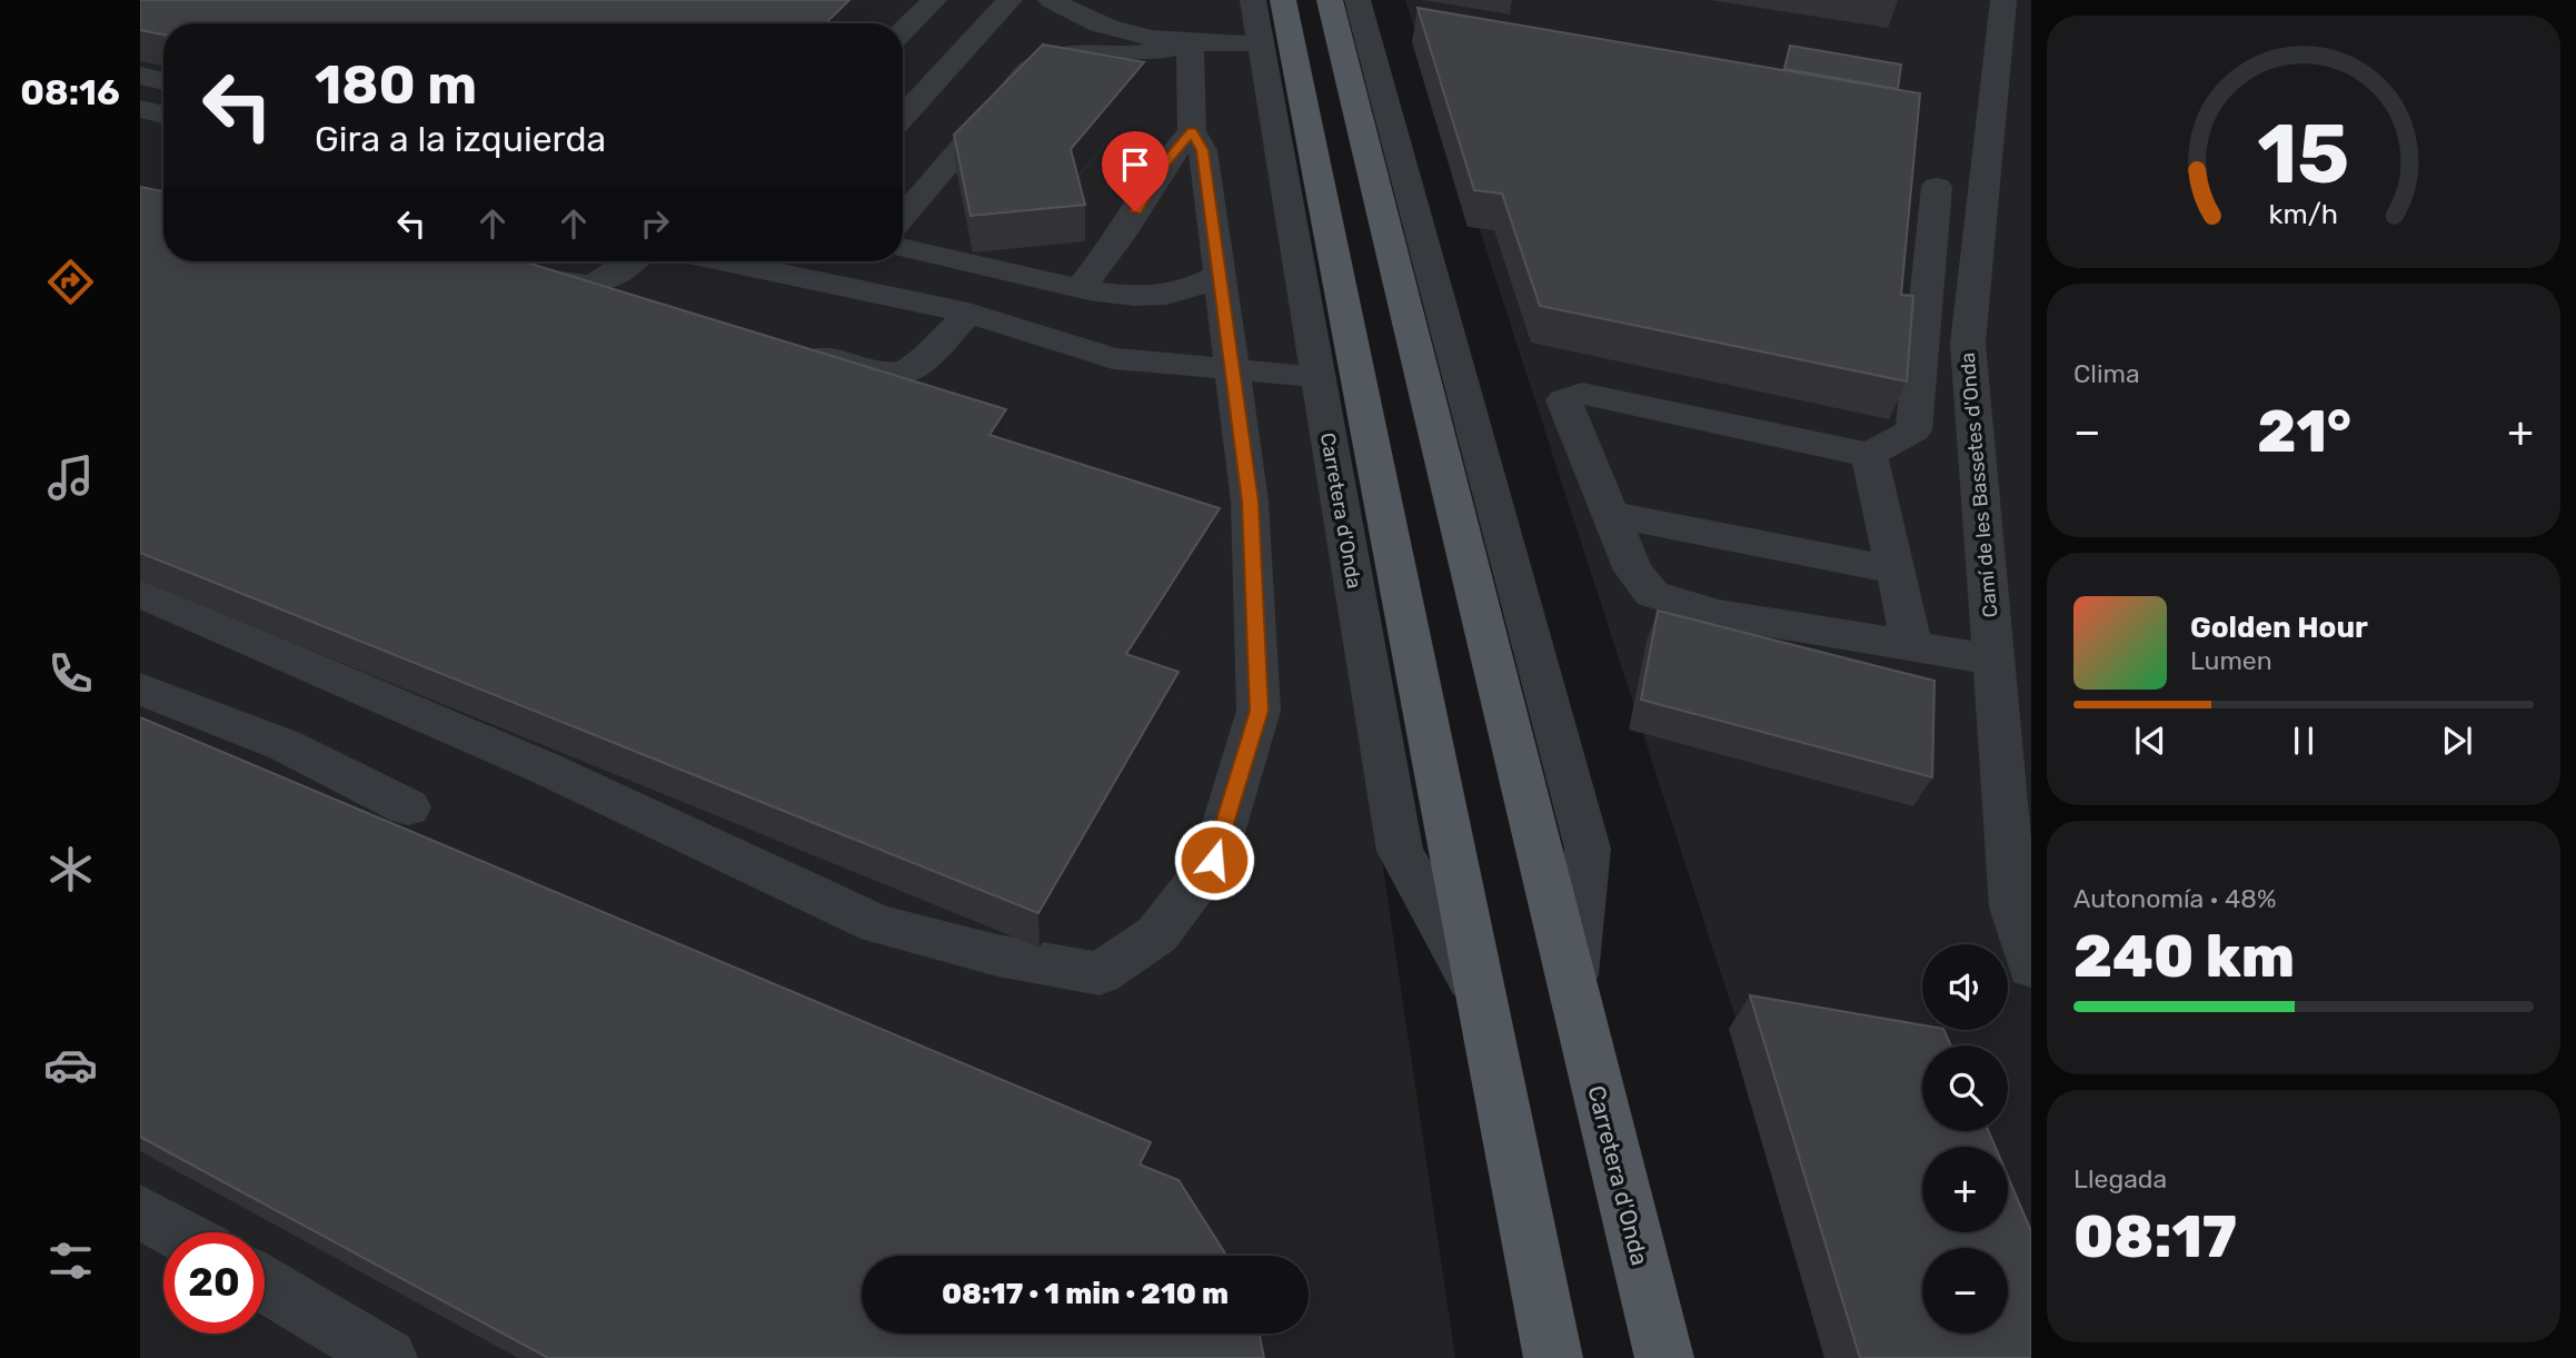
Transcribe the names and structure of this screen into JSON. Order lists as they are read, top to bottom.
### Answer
{
  "streets": {
    "main road": ["Carretera d'Onda"],
    "street": ["Camí de les Bassetes d'Onda"]
  },
  "page": {
    "tabs": "08:16",
    "turn": ["180 m", "Gira a la izquierda"],
    "tile": [
      "Clima",
      ["Autonomía · 48%", "240 km"],
      ["Llegada", "08:17"]
    ],
    "heat": ["−", "21°", "+"],
    "song": ["Golden Hour", "Lumen"],
    "map_buttons": ["+", "−"],
    "limit": "20",
    "trip": "08:17 · 1 min · 210 m",
    "gauge": ["15", "km/h"]
  }
}
